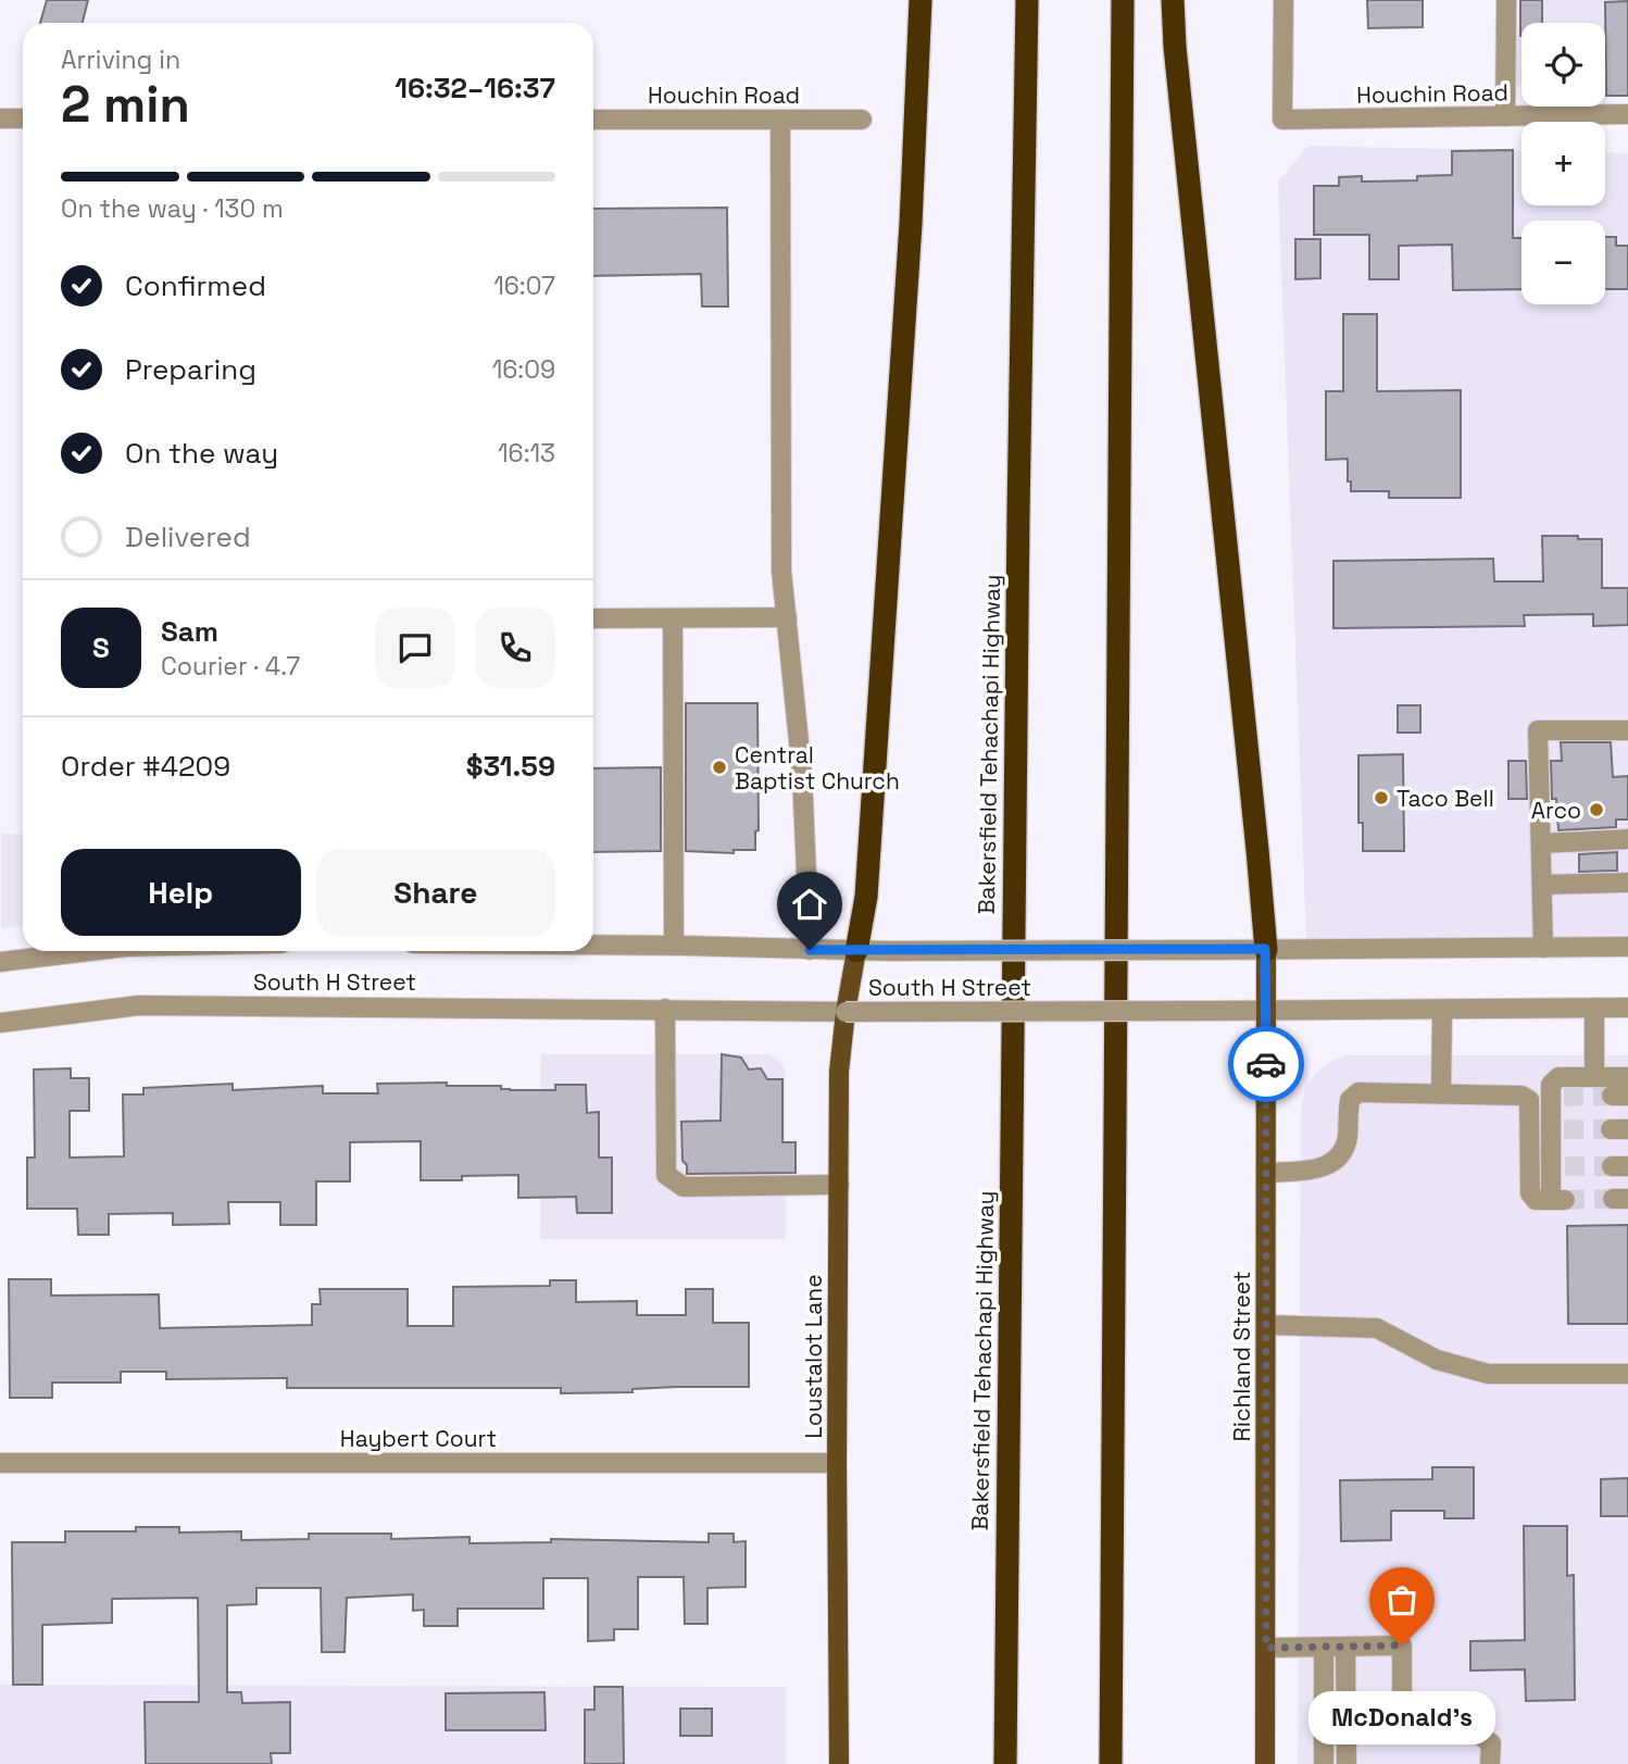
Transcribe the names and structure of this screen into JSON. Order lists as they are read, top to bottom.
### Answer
{
  "streets": {
    "highway": ["Bakersfield Tehachapi Highway"],
    "main road": ["Loustalot Lane", "Richland Street"],
    "street": ["Houchin Road", "South H Street", "Haybert Court"]
  },
  "crossings": [
    ["South H Street", "Loustalot Lane"],
    ["South H Street", "Richland Street"],
    ["Loustalot Lane", "Haybert Court"]
  ],
  "places": [
    "Central Baptist Church",
    "Taco Bell",
    "Arco",
    "McDonald's"
  ],
  "page": {
    "map_buttons": ["+", "−"],
    "heading": ["2 min", "Arriving in", "16:32–16:37"],
    "panel": [
      "Sam",
      "Courier · 4.7",
      "Order #4209",
      "$31.59"
    ],
    "bar": "On the way · 130 m",
    "list": [
      ["Confirmed", "16:07"],
      ["Preparing", "16:09"],
      ["On the way", "16:13"],
      "Delivered"
    ],
    "round": "S",
    "buttons": ["Help", "Share"],
    "bubble": "McDonald's"
  }
}
